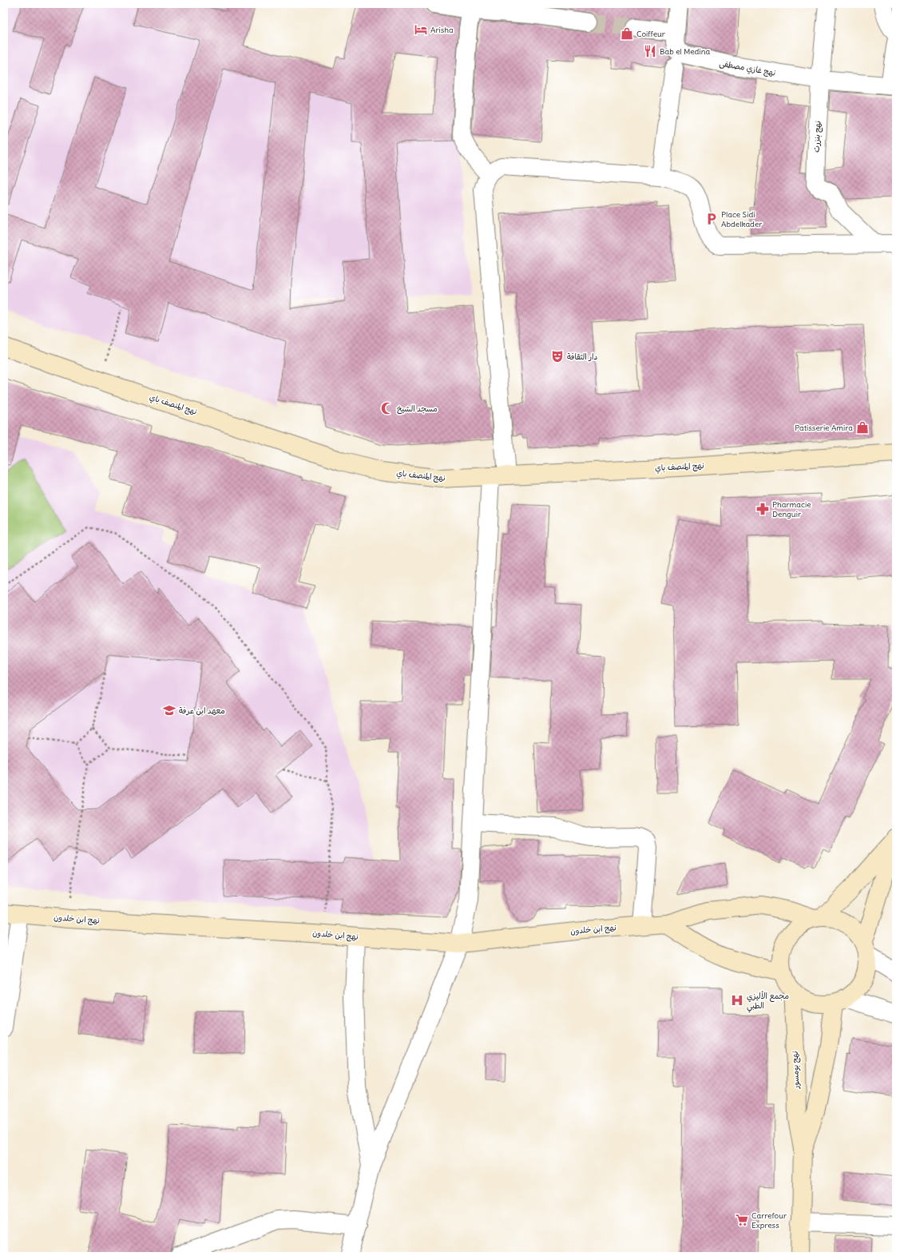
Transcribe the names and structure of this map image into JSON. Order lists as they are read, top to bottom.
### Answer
{
  "streets": {
    "main road": ["نهج المنصف باي", "نهج ابن خلدون", "نهج بومسور"],
    "street": ["نهج غازي مصطفى", "نهج بنزرت"]
  },
  "crossings": [
    ["نهج غازي مصطفى", "نهج بنزرت"],
    ["نهج ابن خلدون", "نهج بومسور"]
  ],
  "places": {
    "hotel": ["Arisha"],
    "shop": ["Coiffeur", "Patisserie Amira"],
    "restaurant": ["Bab el Medina"],
    "parking": ["Place Sidi Abdelkader"],
    "theatre": ["دار الثقافة"],
    "mosque": ["مسجد الشيخ"],
    "pharmacy": ["Pharmacie Denguir"],
    "school or university": ["معهد ابن عرفة"],
    "hospital": ["مجمع الأليزي الطبي"],
    "supermarket": ["Carrefour Express"]
  }
}
